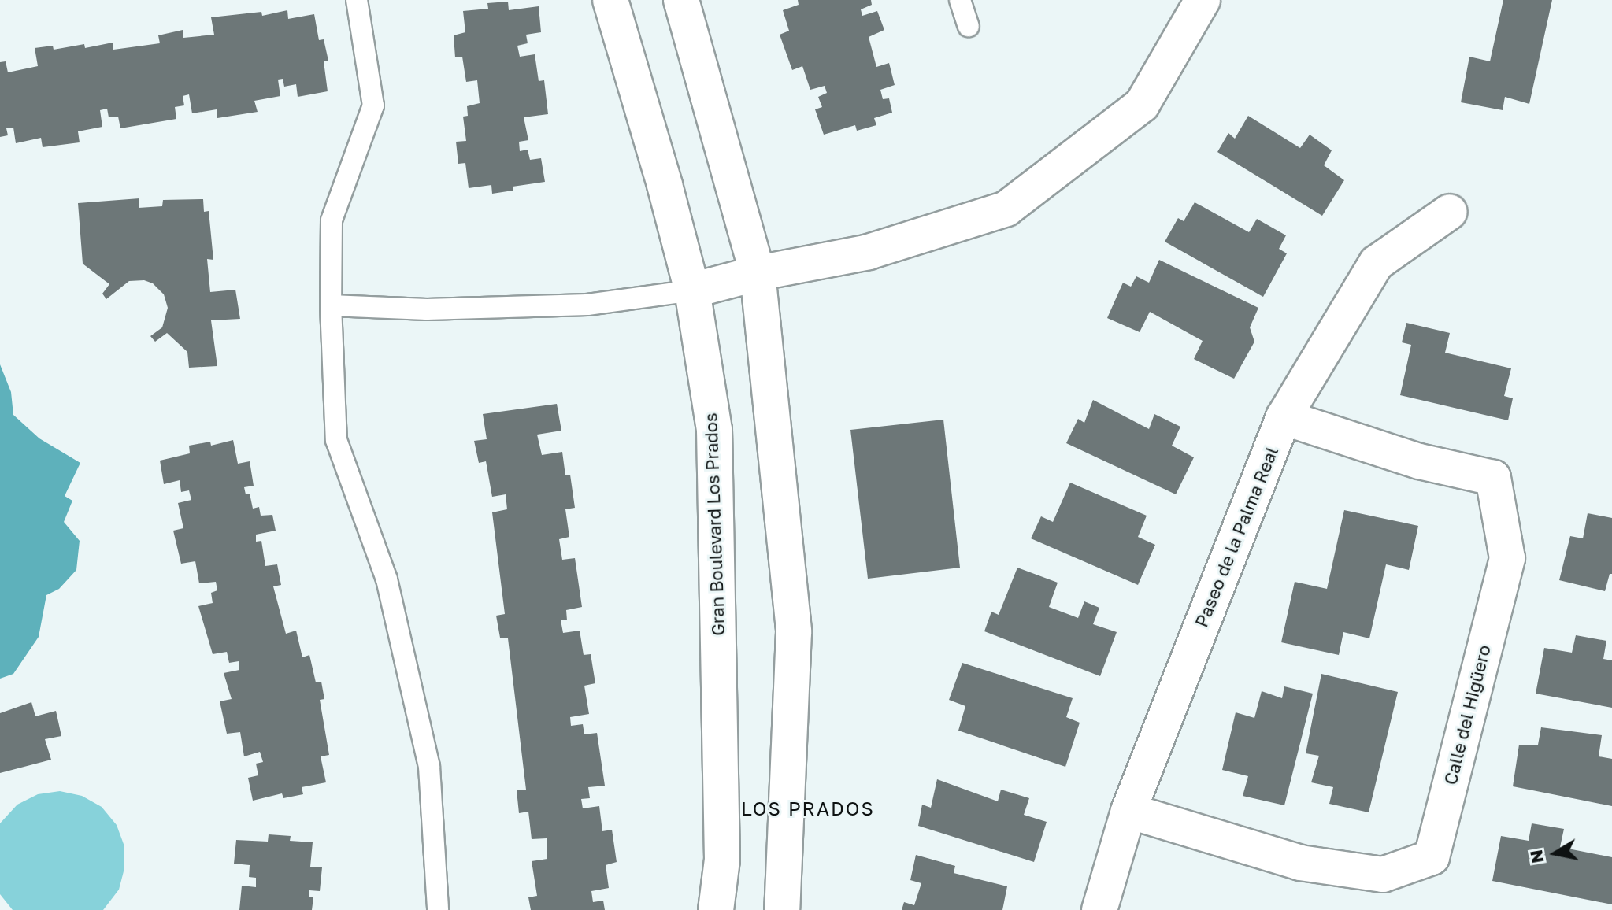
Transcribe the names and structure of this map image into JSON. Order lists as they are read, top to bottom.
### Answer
{
  "streets": {
    "street": ["Gran Boulevard Los Prados", "Paseo de la Palma Real", "Calle del Higüero"]
  },
  "crossings": [
    ["Paseo de la Palma Real", "Calle del Higüero"]
  ],
  "districts": ["LOS PRADOS"],
  "north": "left"
}
